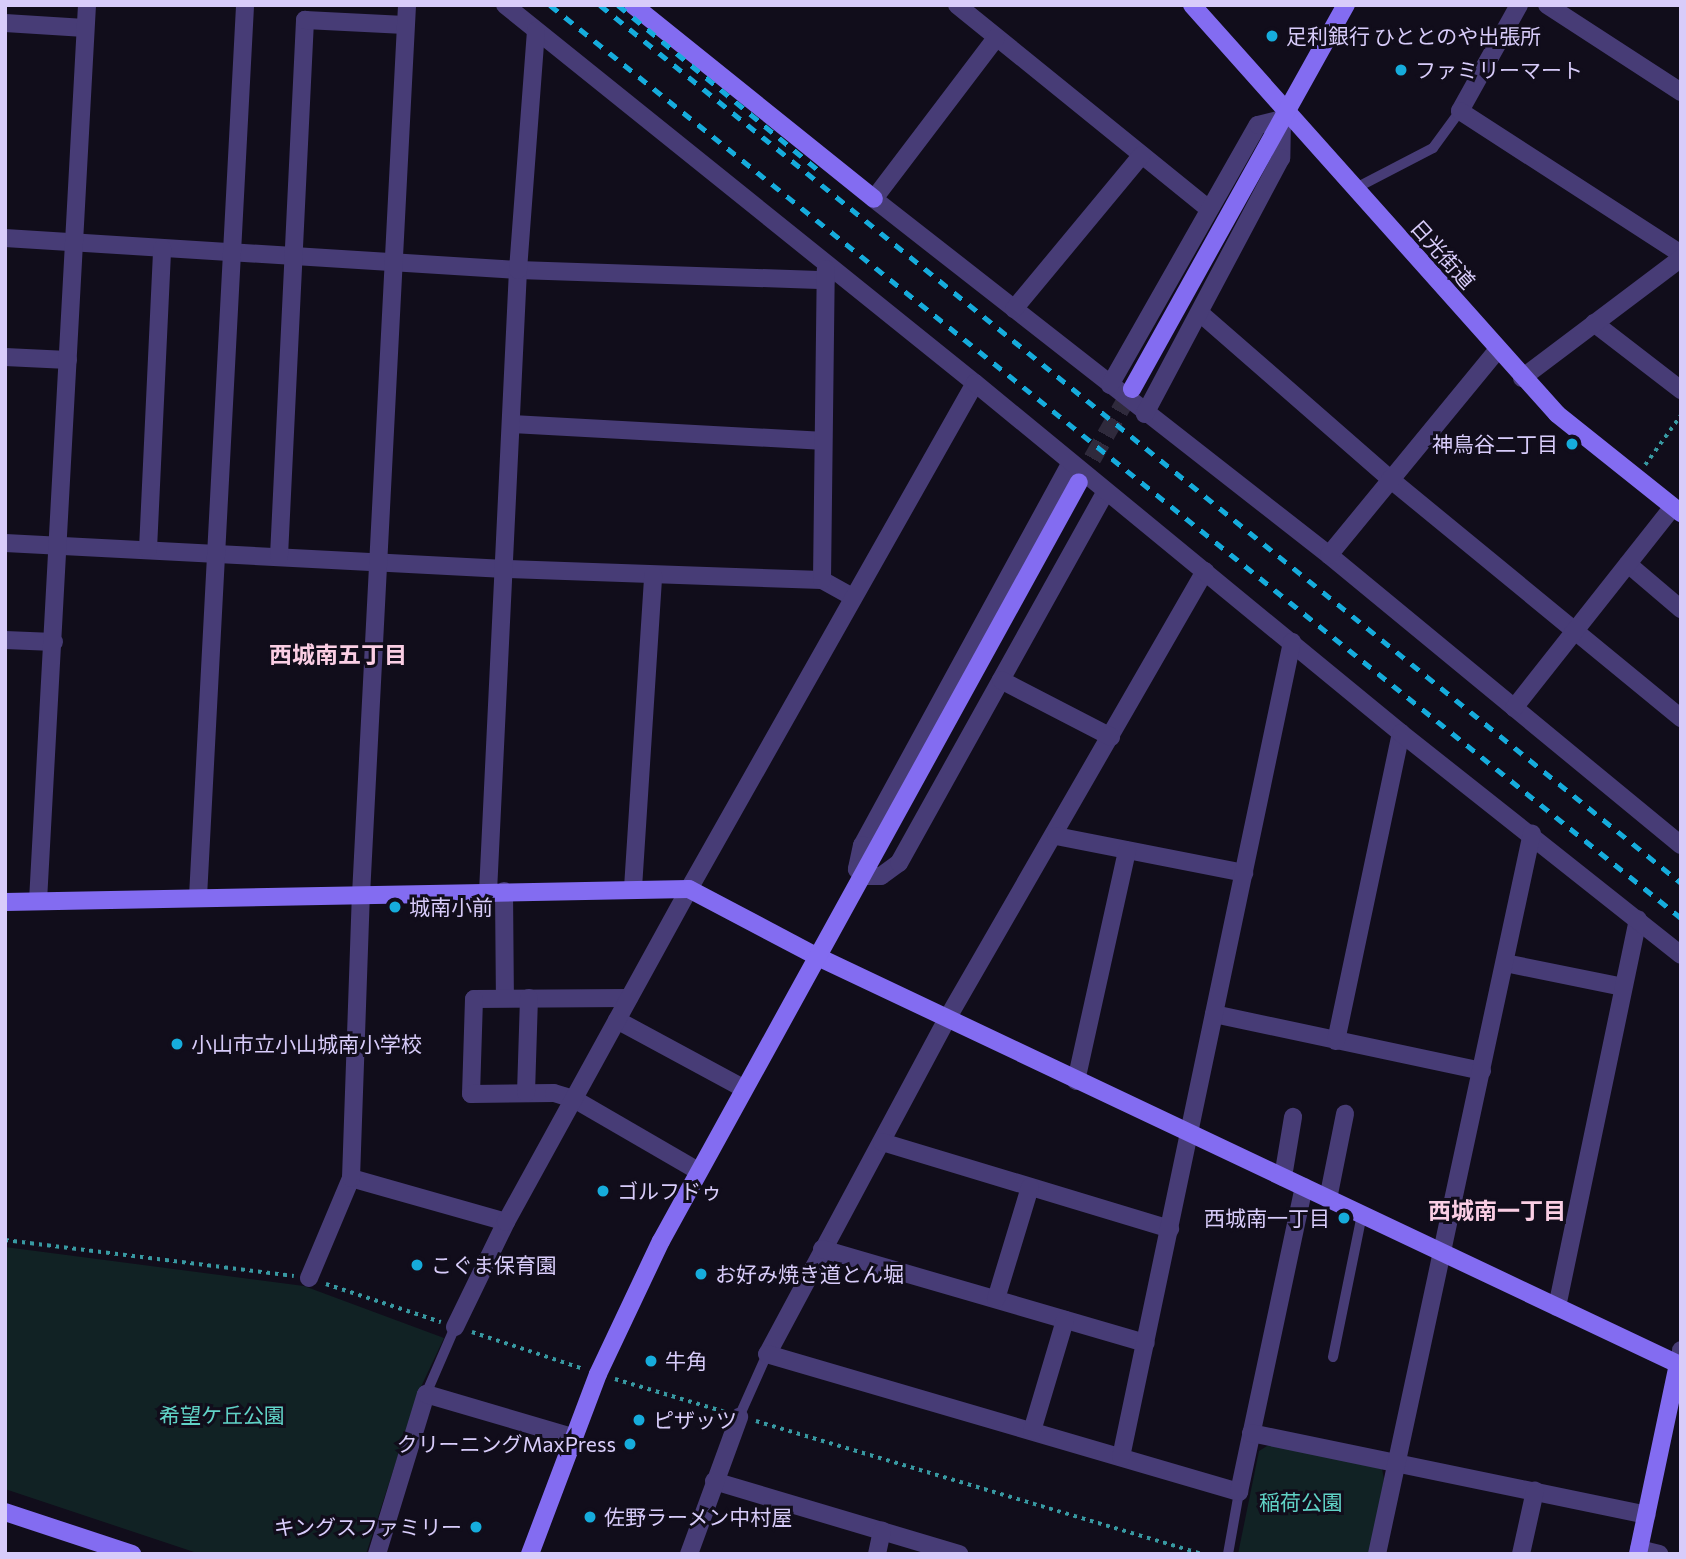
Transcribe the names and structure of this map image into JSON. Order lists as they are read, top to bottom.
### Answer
{
  "streets": {
    "street": ["日光街道"]
  },
  "districts": ["西城南五丁目", "西城南一丁目"],
  "parks": ["希望ケ丘公園", "稲荷公園"],
  "places": [
    "足利銀行 ひととのや出張所",
    "ファミリーマート",
    "神鳥谷二丁目",
    "城南小前",
    "小山市立小山城南小学校",
    "ゴルフドゥ",
    "西城南一丁目",
    "こぐま保育園",
    "お好み焼き道とん堀",
    "牛角",
    "ピザッツ",
    "クリーニングMaxPress",
    "佐野ラーメン中村屋",
    "キングスファミリー"
  ]
}
